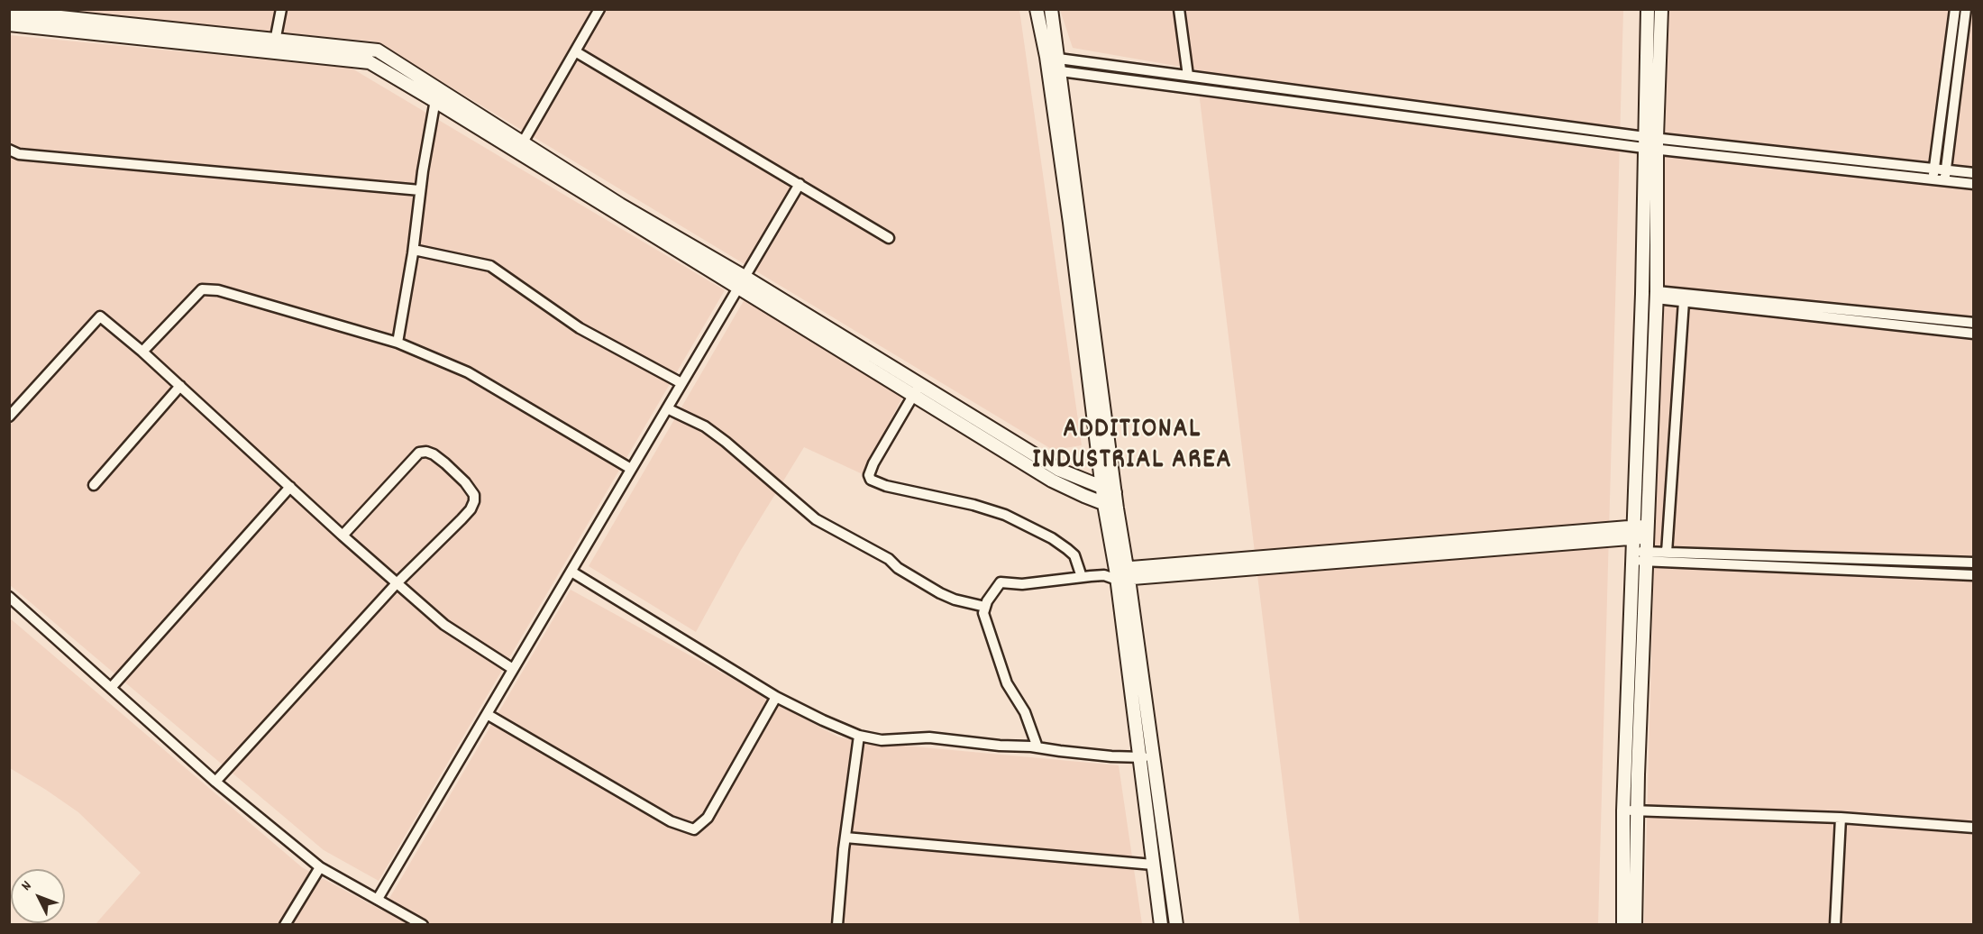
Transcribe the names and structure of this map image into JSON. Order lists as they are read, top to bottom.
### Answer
{
  "districts": ["ADDITIONAL INDUSTRIAL AREA"],
  "north": "top left"
}
